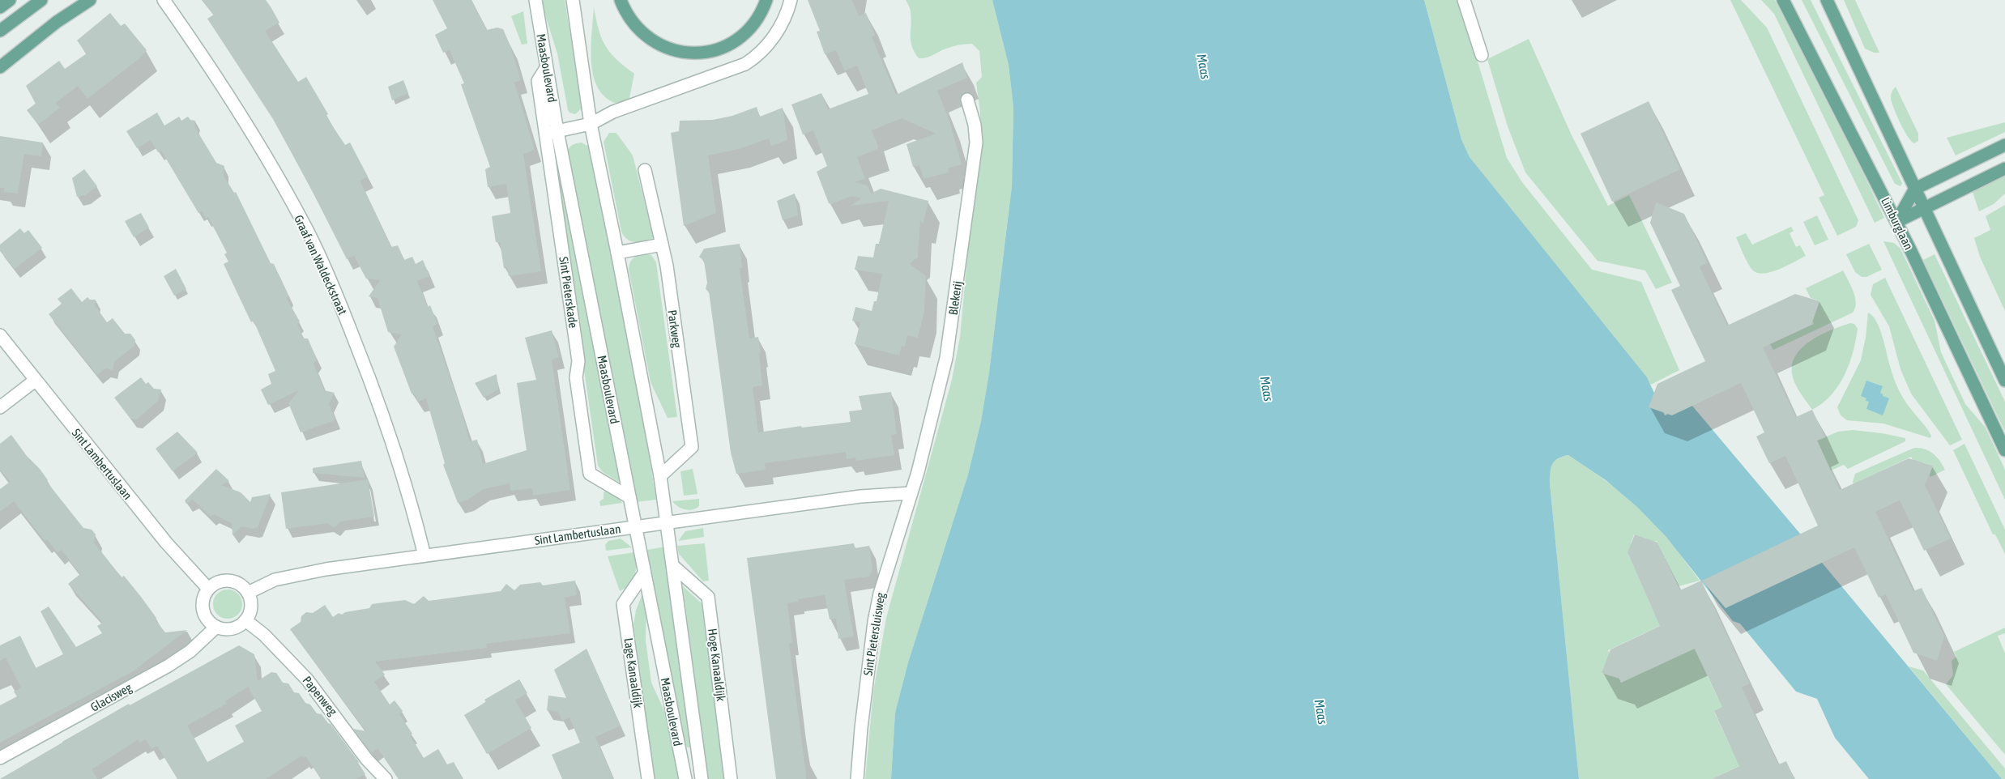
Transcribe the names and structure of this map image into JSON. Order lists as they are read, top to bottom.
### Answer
{
  "streets": {
    "main road": ["Limburglaan"],
    "street": [
      "Maasboulevard",
      "Graaf van Waldeckstraat",
      "Sint Pieterskade",
      "Blekerij",
      "Parkweg",
      "Sint Lambertuslaan",
      "Sint Pietersluisweg",
      "Hoge Kanaaldijk",
      "Lage Kanaaldijk",
      "Papenweg",
      "Glacisweg"
    ]
  },
  "crossings": [
    ["Maasboulevard", "Sint Pieterskade"],
    ["Maasboulevard", "Parkweg"],
    ["Maasboulevard", "Sint Lambertuslaan"],
    ["Maasboulevard", "Hoge Kanaaldijk"],
    ["Maasboulevard", "Lage Kanaaldijk"],
    ["Graaf van Waldeckstraat", "Sint Lambertuslaan"],
    ["Blekerij", "Sint Lambertuslaan"],
    ["Blekerij", "Sint Pietersluisweg"],
    ["Sint Lambertuslaan", "Sint Pietersluisweg"],
    ["Sint Lambertuslaan", "Papenweg"],
    ["Sint Lambertuslaan", "Glacisweg"],
    ["Papenweg", "Glacisweg"]
  ],
  "water": ["Maas"]
}
